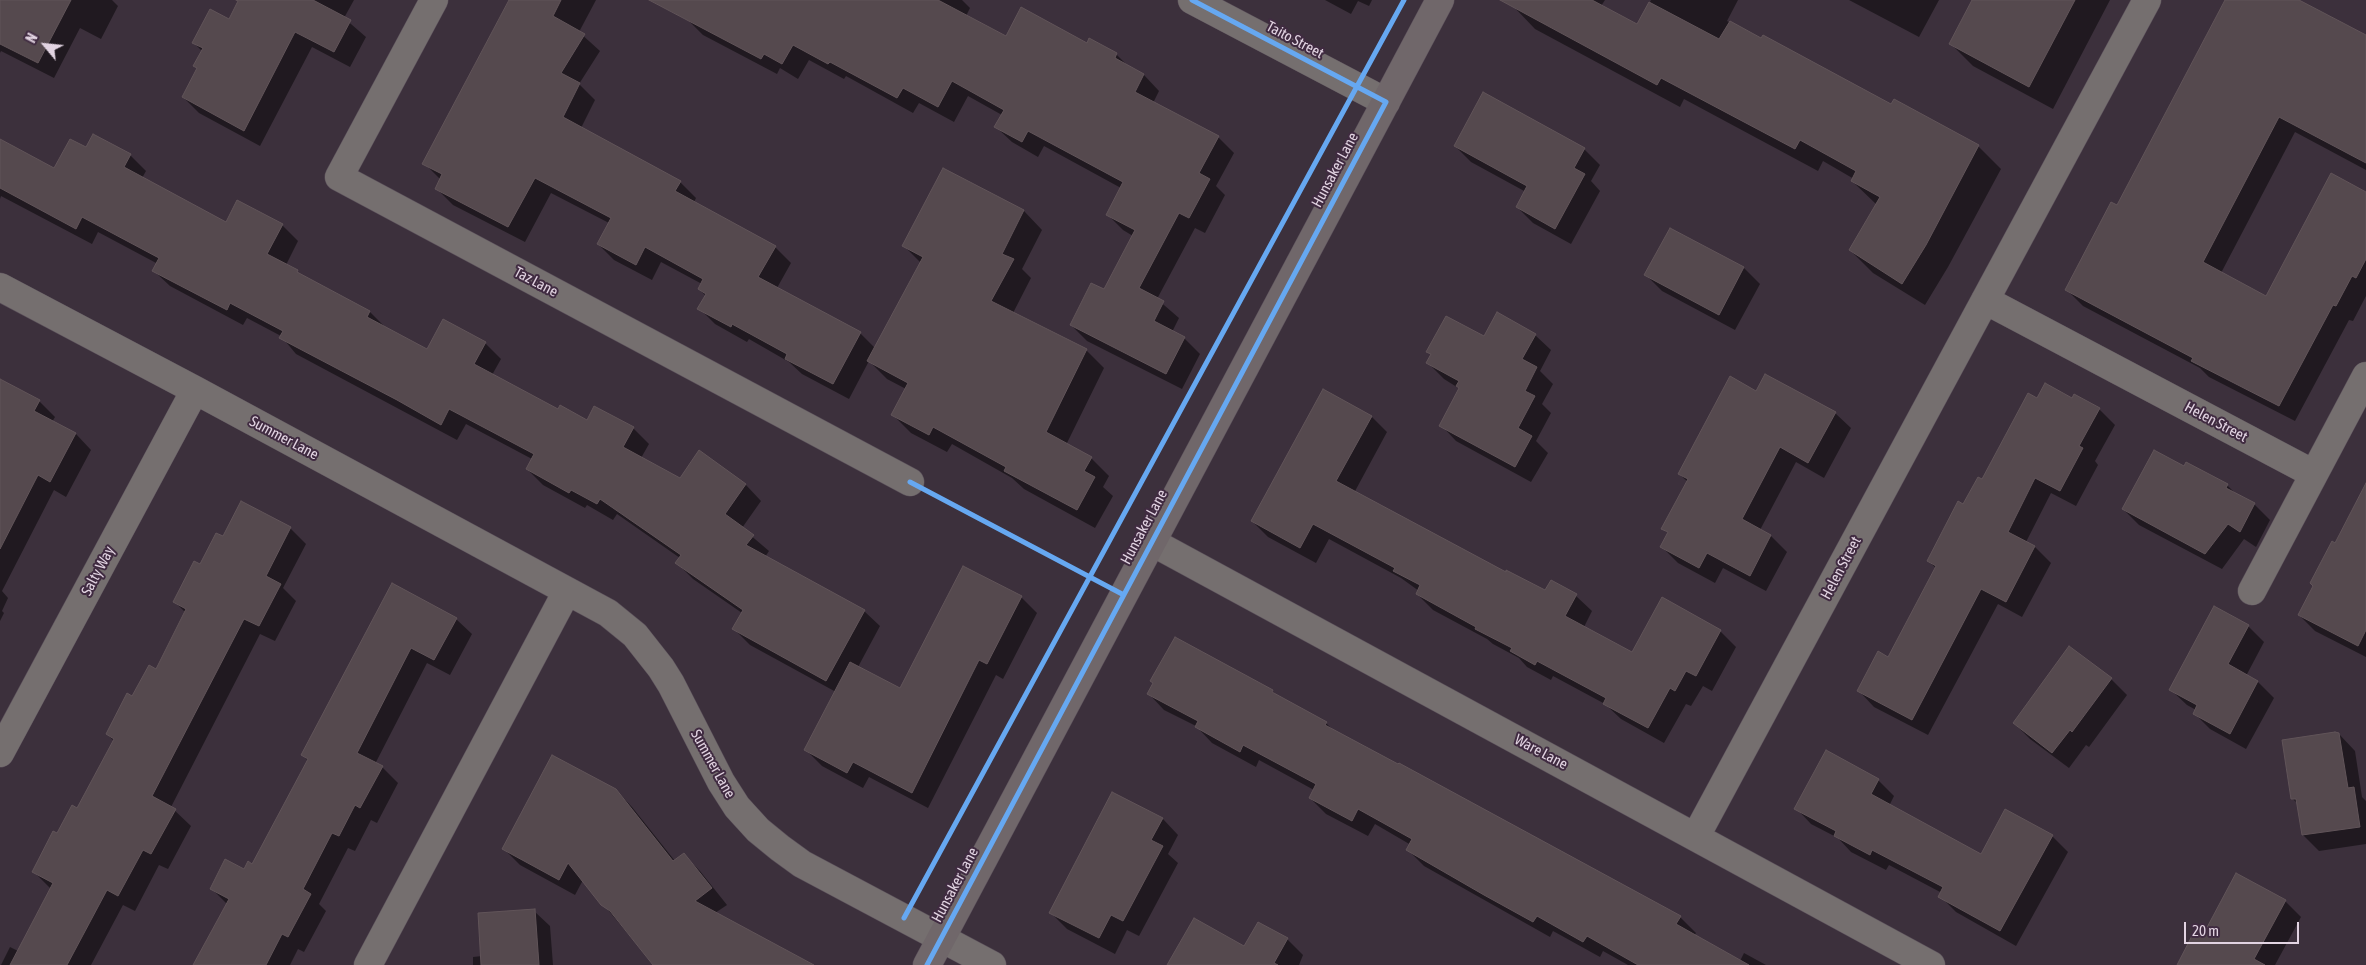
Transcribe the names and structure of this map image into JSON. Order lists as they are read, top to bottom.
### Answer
{
  "streets": {
    "street": [
      "Taito Street",
      "Hunsaker Lane",
      "Taz Lane",
      "Helen Street",
      "Summer Lane",
      "Salty Way",
      "Ware Lane"
    ]
  },
  "crossings": [
    ["Taito Street", "Hunsaker Lane"],
    ["Hunsaker Lane", "Summer Lane"],
    ["Hunsaker Lane", "Ware Lane"],
    ["Helen Street", "Ware Lane"],
    ["Summer Lane", "Salty Way"]
  ],
  "scale_bar": "20 m",
  "north": "top left"
}
